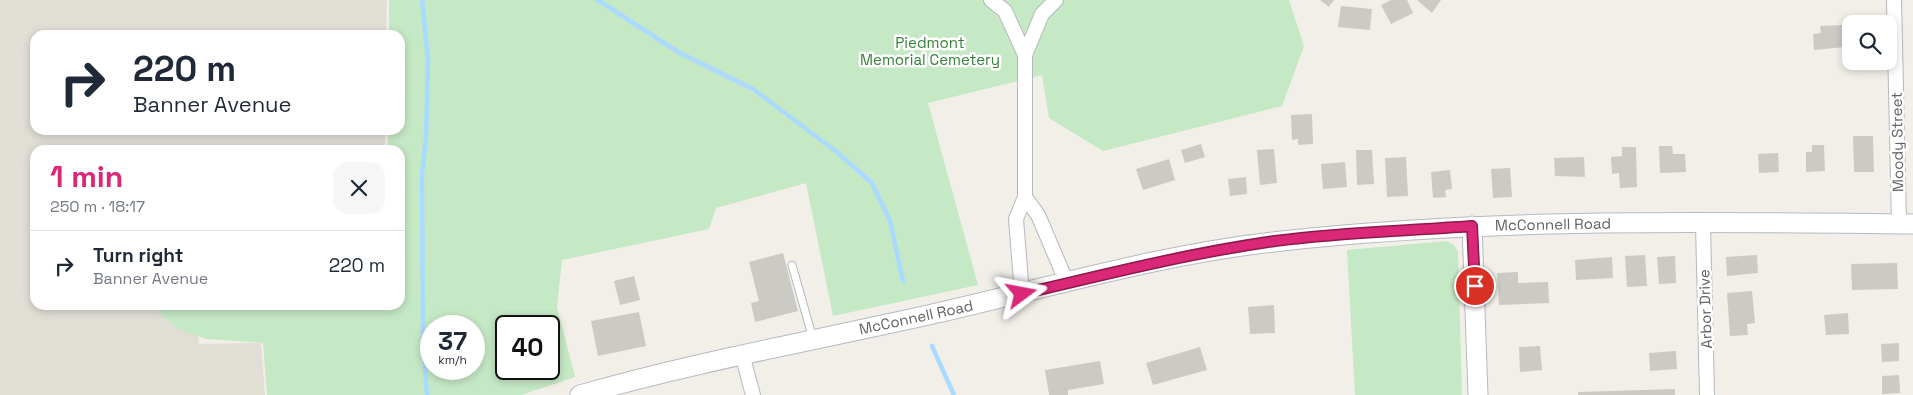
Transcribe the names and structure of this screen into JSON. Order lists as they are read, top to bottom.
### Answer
{
  "streets": {
    "street": ["Moody Street", "McConnell Road", "Arbor Drive"]
  },
  "crossings": [
    ["Moody Street", "McConnell Road"],
    ["McConnell Road", "Arbor Drive"]
  ],
  "parks": ["Piedmont Memorial Cemetery"],
  "page": {
    "turn": ["220 m", "Banner Avenue"],
    "heading": ["1 min", "250 m · 18:17"],
    "list": [
      {
        "name": "Turn right",
        "note": "Banner Avenue",
        "value": "220 m"
      }
    ],
    "speed": "37 km/h",
    "limit": "40"
  }
}
